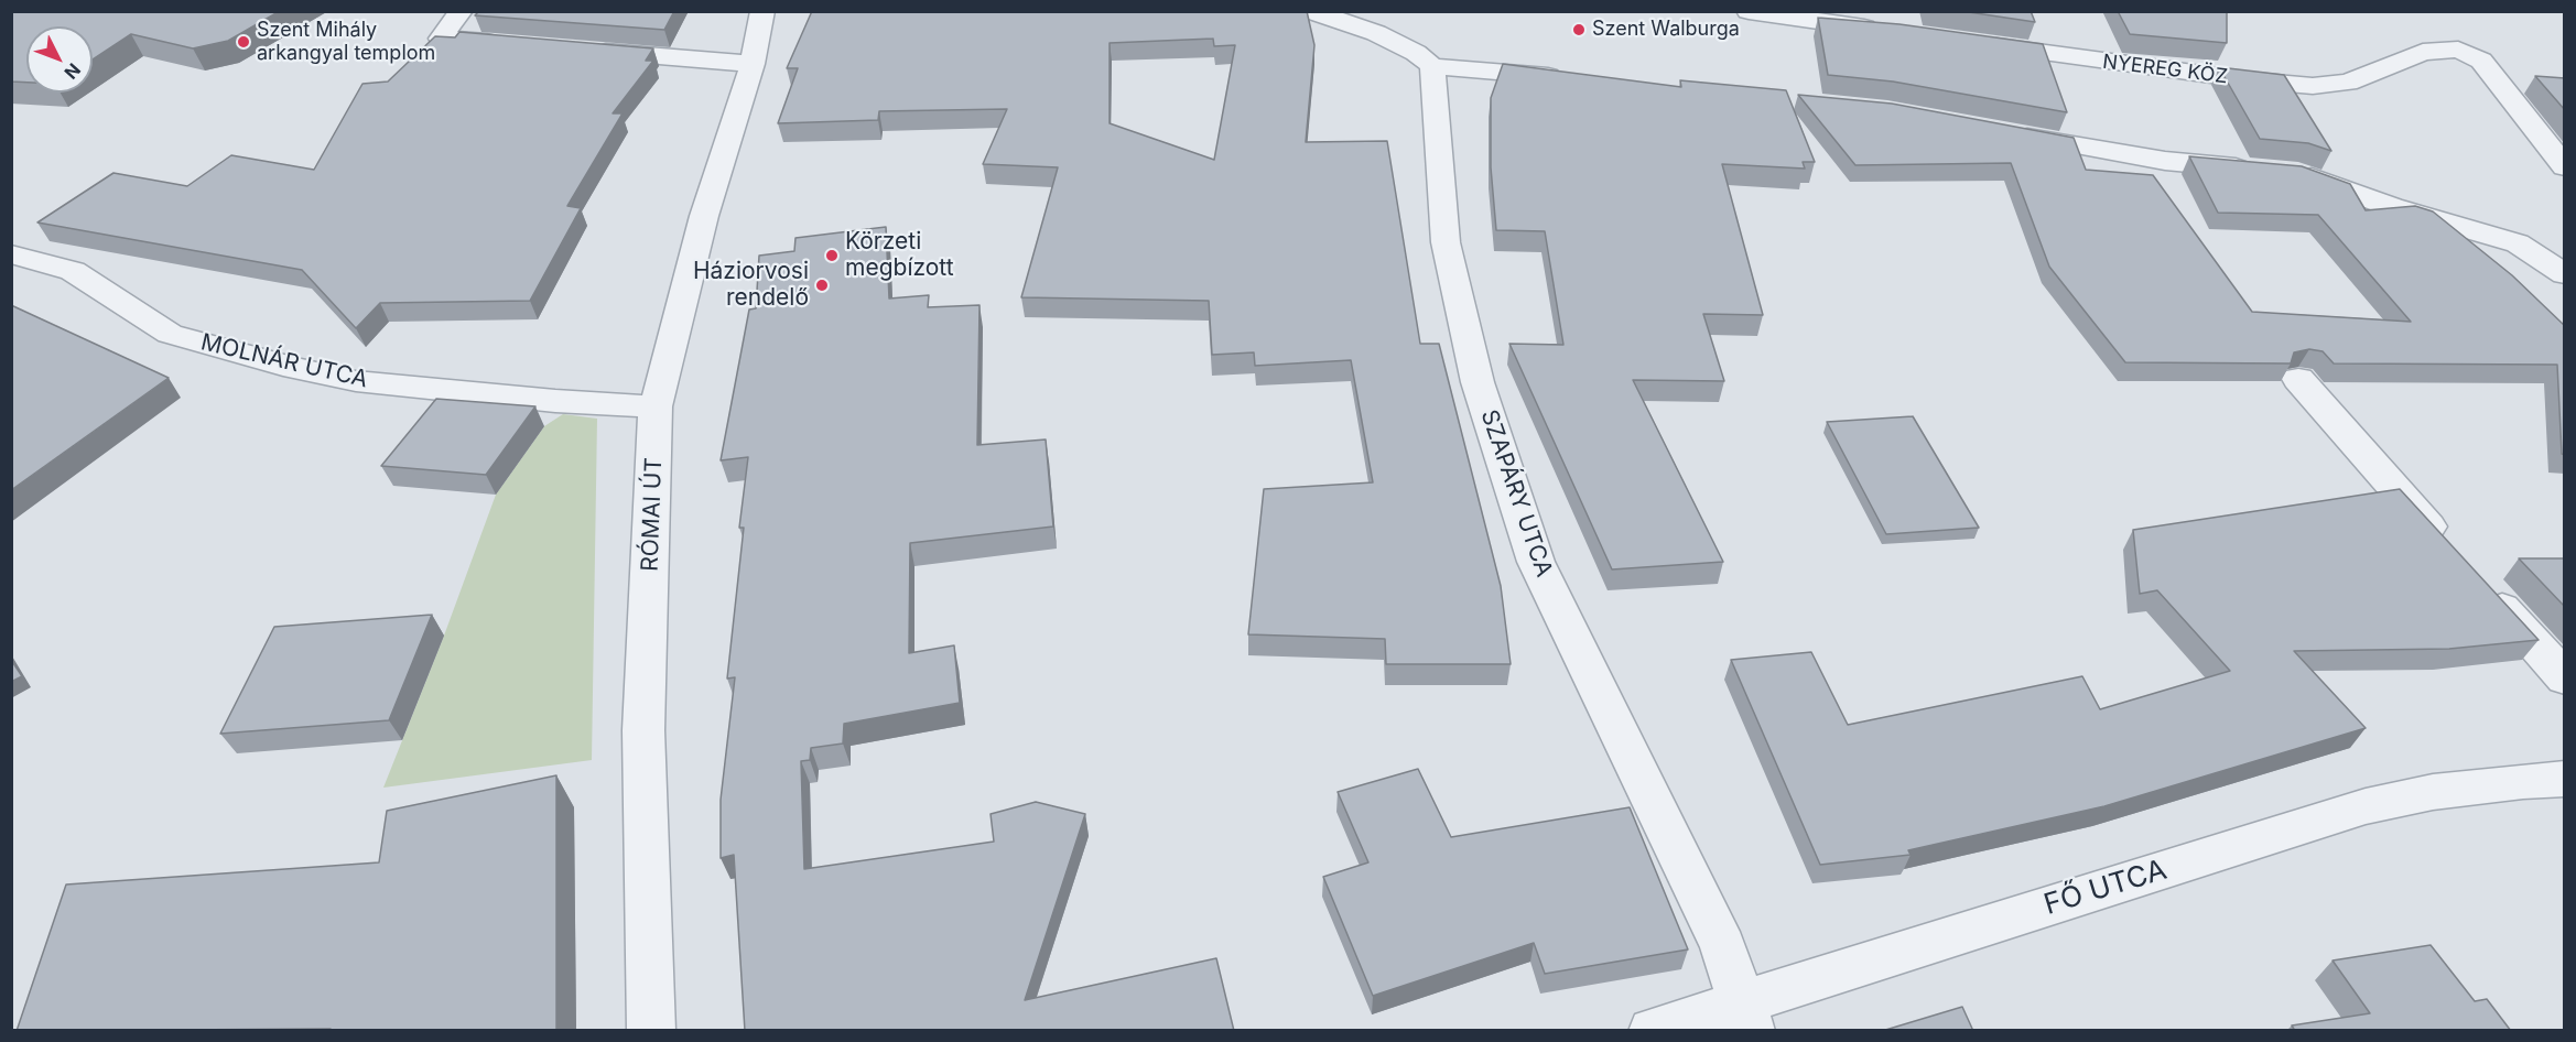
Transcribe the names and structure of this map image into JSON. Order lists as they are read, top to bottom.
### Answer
{
  "streets": {
    "street": [
      "NYEREG KÖZ",
      "MOLNÁR UTCA",
      "SZAPÁRY UTCA",
      "RÓMAI ÚT",
      "FŐ UTCA"
    ]
  },
  "crossings": [
    ["MOLNÁR UTCA", "RÓMAI ÚT"],
    ["SZAPÁRY UTCA", "FŐ UTCA"]
  ],
  "places": [
    "Szent Walburga",
    "Szent Mihály arkangyal templom",
    "Körzeti megbízott",
    "Háziorvosi rendelő"
  ],
  "north": "bottom right"
}
